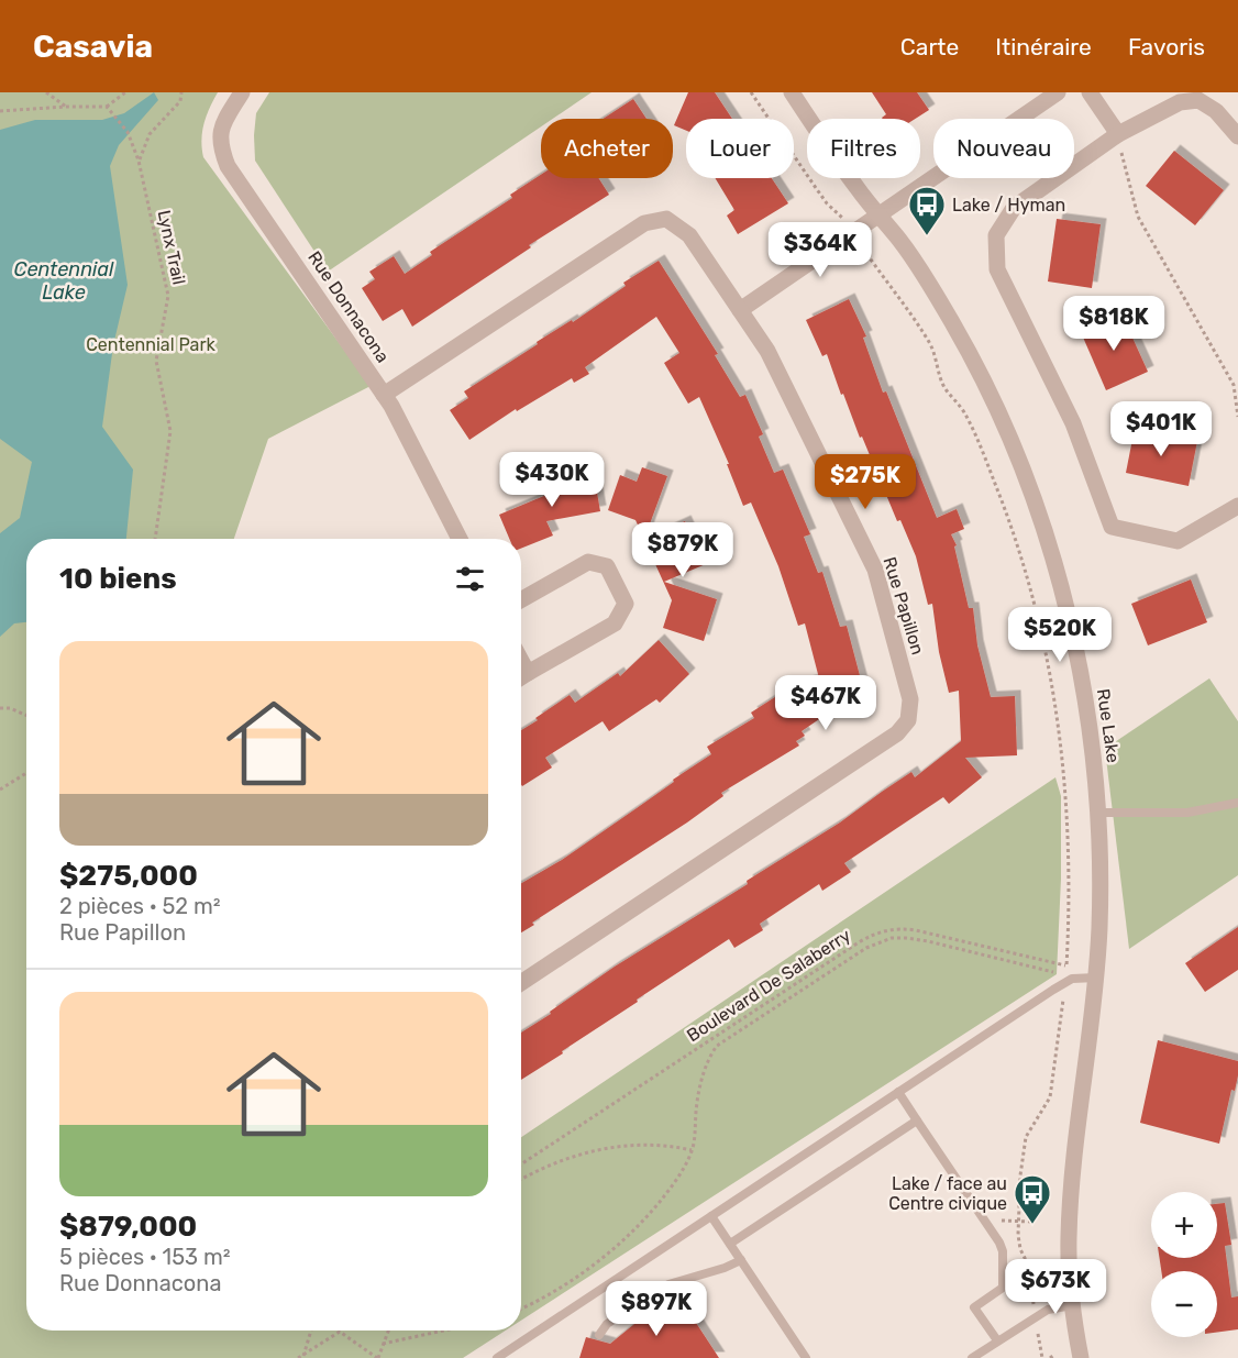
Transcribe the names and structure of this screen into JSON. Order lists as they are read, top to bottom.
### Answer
{
  "streets": {
    "street": ["Rue Donnacona", "Rue Papillon", "Rue Lake"],
    "path": ["Lynx Trail", "Boulevard De Salaberry"]
  },
  "crossings": [
    ["Rue Donnacona", "Rue Papillon"]
  ],
  "water": ["Centennial Lake"],
  "parks": ["Centennial Park"],
  "places": {
    "bus stop": ["Lake / Hyman", "Lake / face au Centre civique"]
  },
  "page": {
    "header": "Casavia",
    "nav": ["Carte", "Itinéraire", "Favoris"],
    "chip": [
      "Acheter",
      "Louer",
      "Filtres",
      "Nouveau"
    ],
    "price": [
      "$364K",
      "$818K",
      "$401K",
      "$430K",
      "$275K",
      "$879K",
      "$520K",
      "$467K",
      "$673K",
      "$897K"
    ],
    "heading": "10 biens",
    "list": [
      {
        "name": "$275,000",
        "note": "2 pièces · 52 m² · Rue Papillon"
      },
      {
        "name": "$879,000",
        "note": "5 pièces · 153 m² · Rue Donnacona"
      }
    ],
    "map_buttons": ["+", "−"]
  }
}
